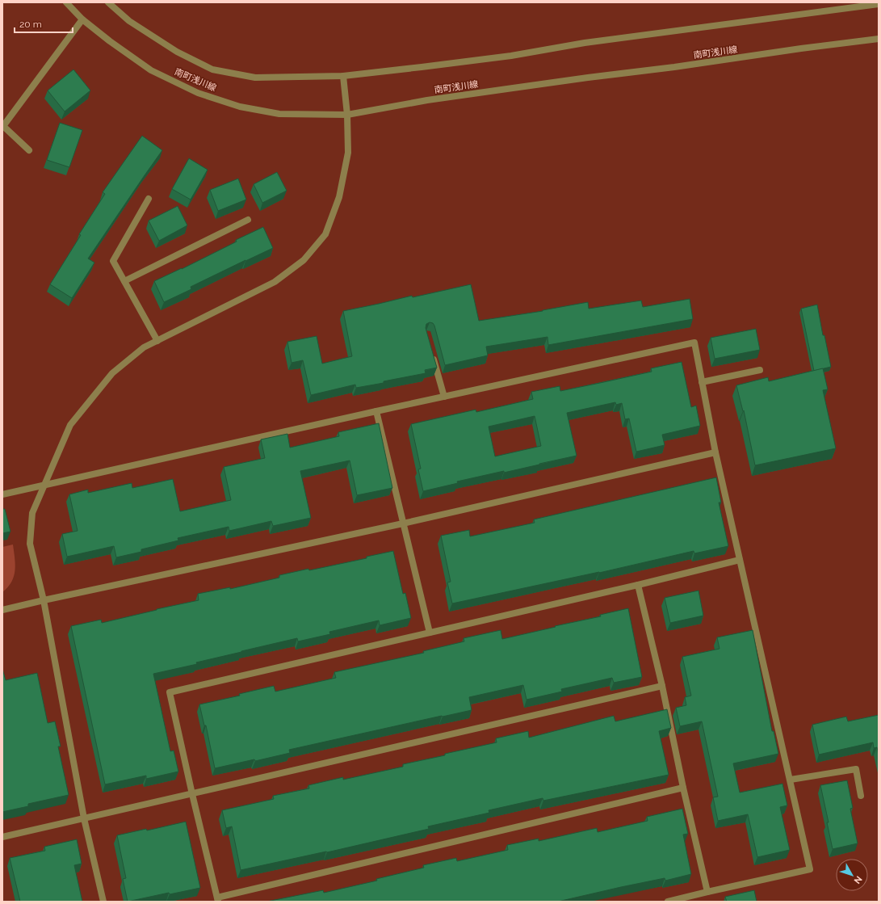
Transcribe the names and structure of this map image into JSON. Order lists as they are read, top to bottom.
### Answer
{
  "streets": {
    "street": ["南町浅川線"]
  },
  "scale_bar": "20 m",
  "north": "bottom right"
}
